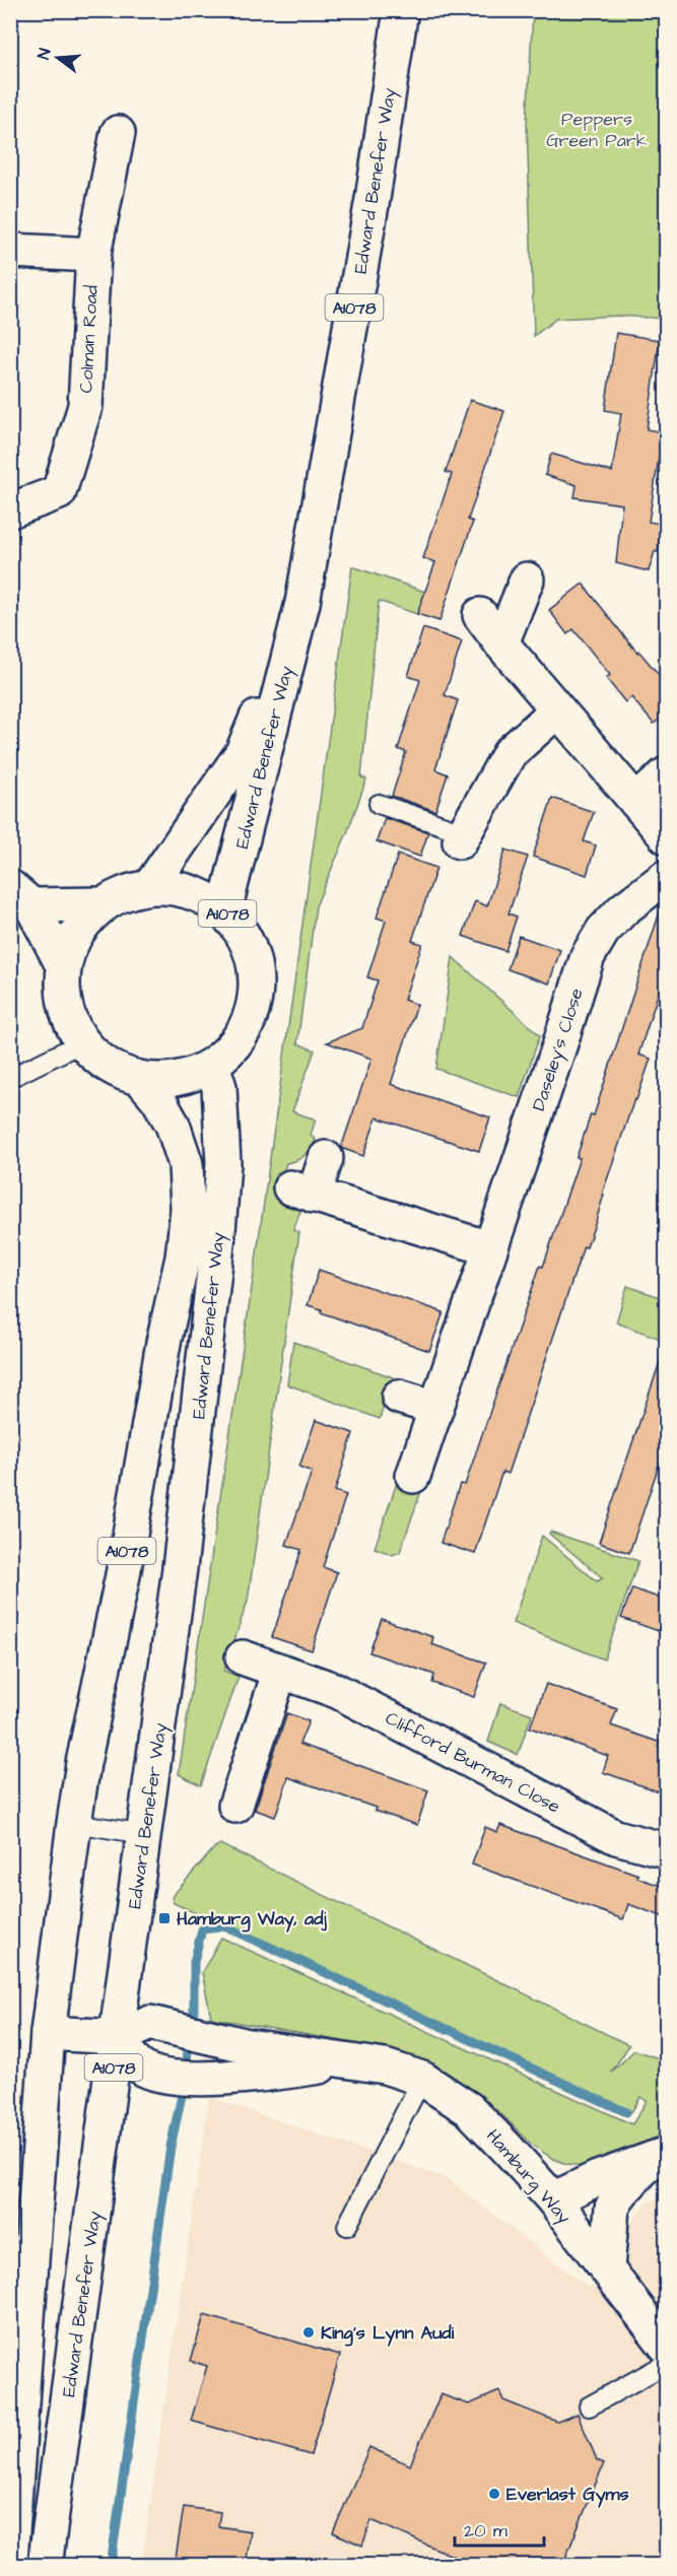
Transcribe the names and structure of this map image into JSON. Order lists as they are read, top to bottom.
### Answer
{
  "streets": {
    "main road": [
      "Edward Benefer Way",
      "A1078",
      "Colman Road",
      "Daseley's Close",
      "Clifford Burman Close",
      "Hamburg Way"
    ]
  },
  "crossings": [
    ["Edward Benefer Way", "Hamburg Way"]
  ],
  "parks": ["Peppers Green Park"],
  "places": {
    "transit": ["Hamburg Way, adj"],
    "other": ["King's Lynn Audi", "Everlast Gyms"]
  },
  "scale_bar": "20 m",
  "north": "left"
}
